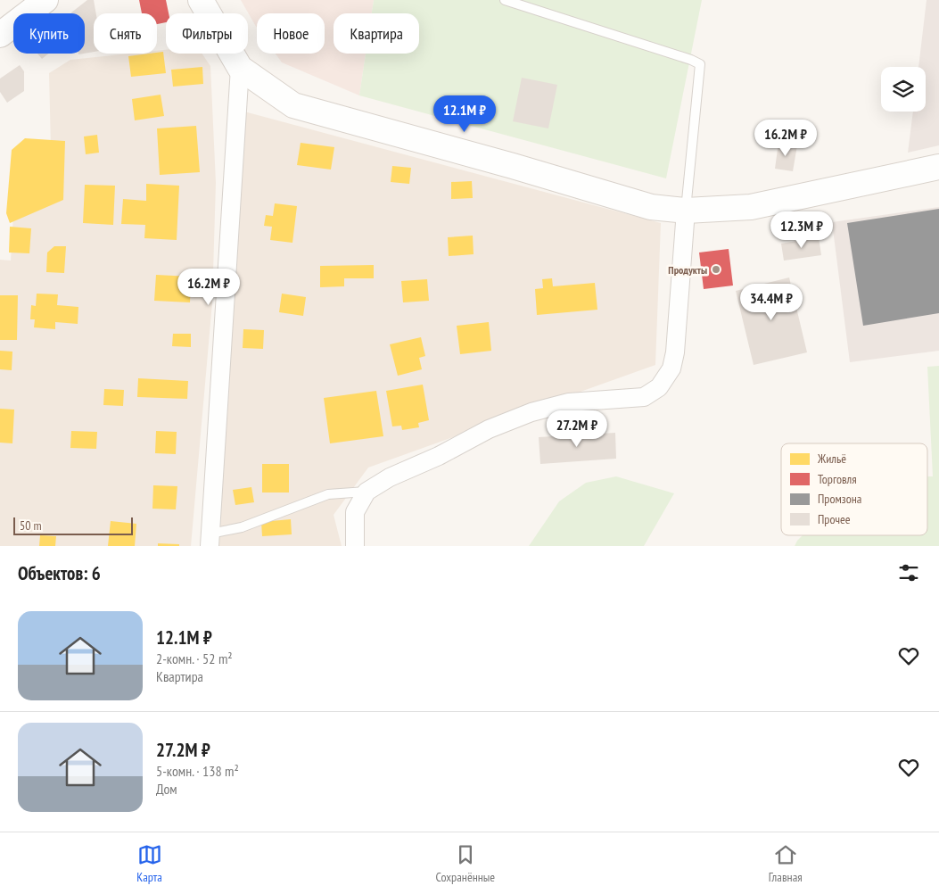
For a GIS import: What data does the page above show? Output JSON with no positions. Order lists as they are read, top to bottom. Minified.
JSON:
{"places":["Продукты"],"legend":["Жильё","Торговля","Промзона","Прочее"],"scale_bar":"50 m","page":{"chip":["Купить","Снять","Фильтры","Новое","Квартира"],"price":["12.1M ₽","16.2M ₽","12.3M ₽","16.2M ₽","34.4M ₽","27.2M ₽"],"scale":"50 m","heading":"Объектов: 6","list":[{"name":"12.1M ₽","note":"2-комн. · 52 m² · Квартира"},{"name":"27.2M ₽","note":"5-комн. · 138 m² · Дом"}],"tabs":["Карта","Сохранённые","Главная"]}}
